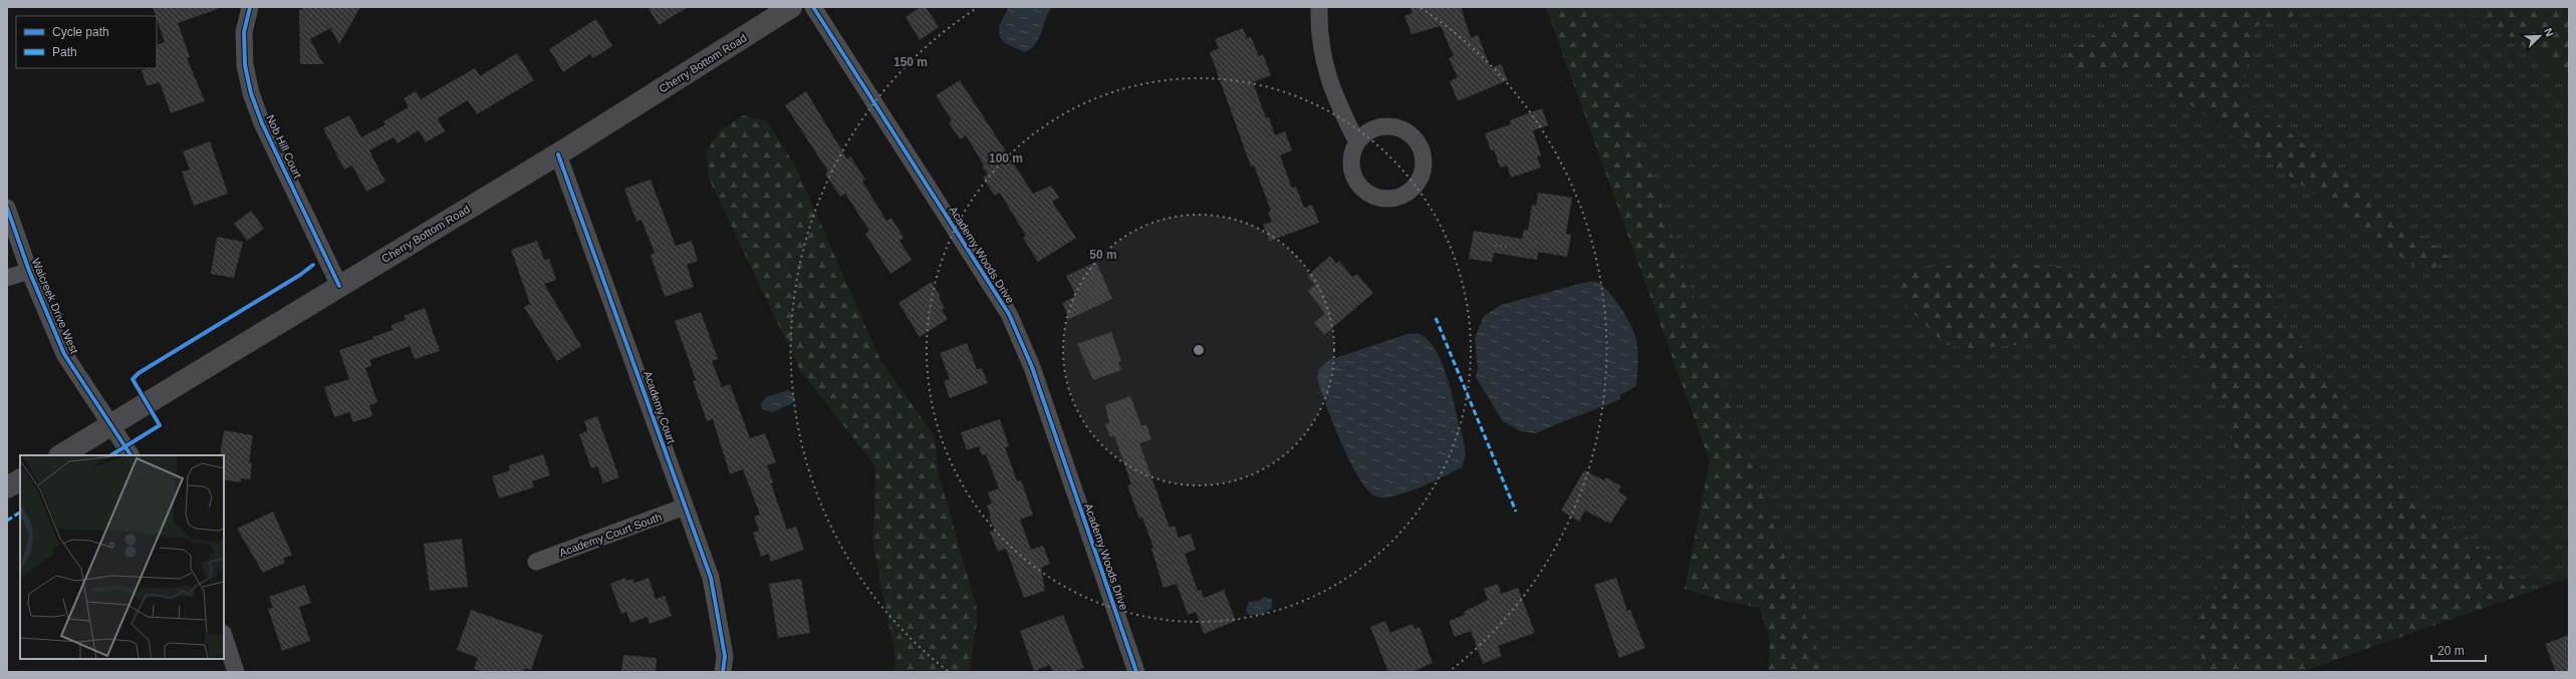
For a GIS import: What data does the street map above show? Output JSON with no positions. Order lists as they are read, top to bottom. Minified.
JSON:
{"streets":{"main road":["Cherry Bottom Road"],"street":["Nob Hill Court","Academy Woods Drive","Walcreek Drive West","Academy Court","Academy Court South"]},"crossings":[["Cherry Bottom Road","Nob Hill Court"],["Cherry Bottom Road","Walcreek Drive West"],["Cherry Bottom Road","Academy Court"],["Academy Court","Academy Court South"]],"legend":["Cycle path","Path"],"scale_bar":"20 m","north":"top right","rings":["150 m","100 m","50 m"]}
